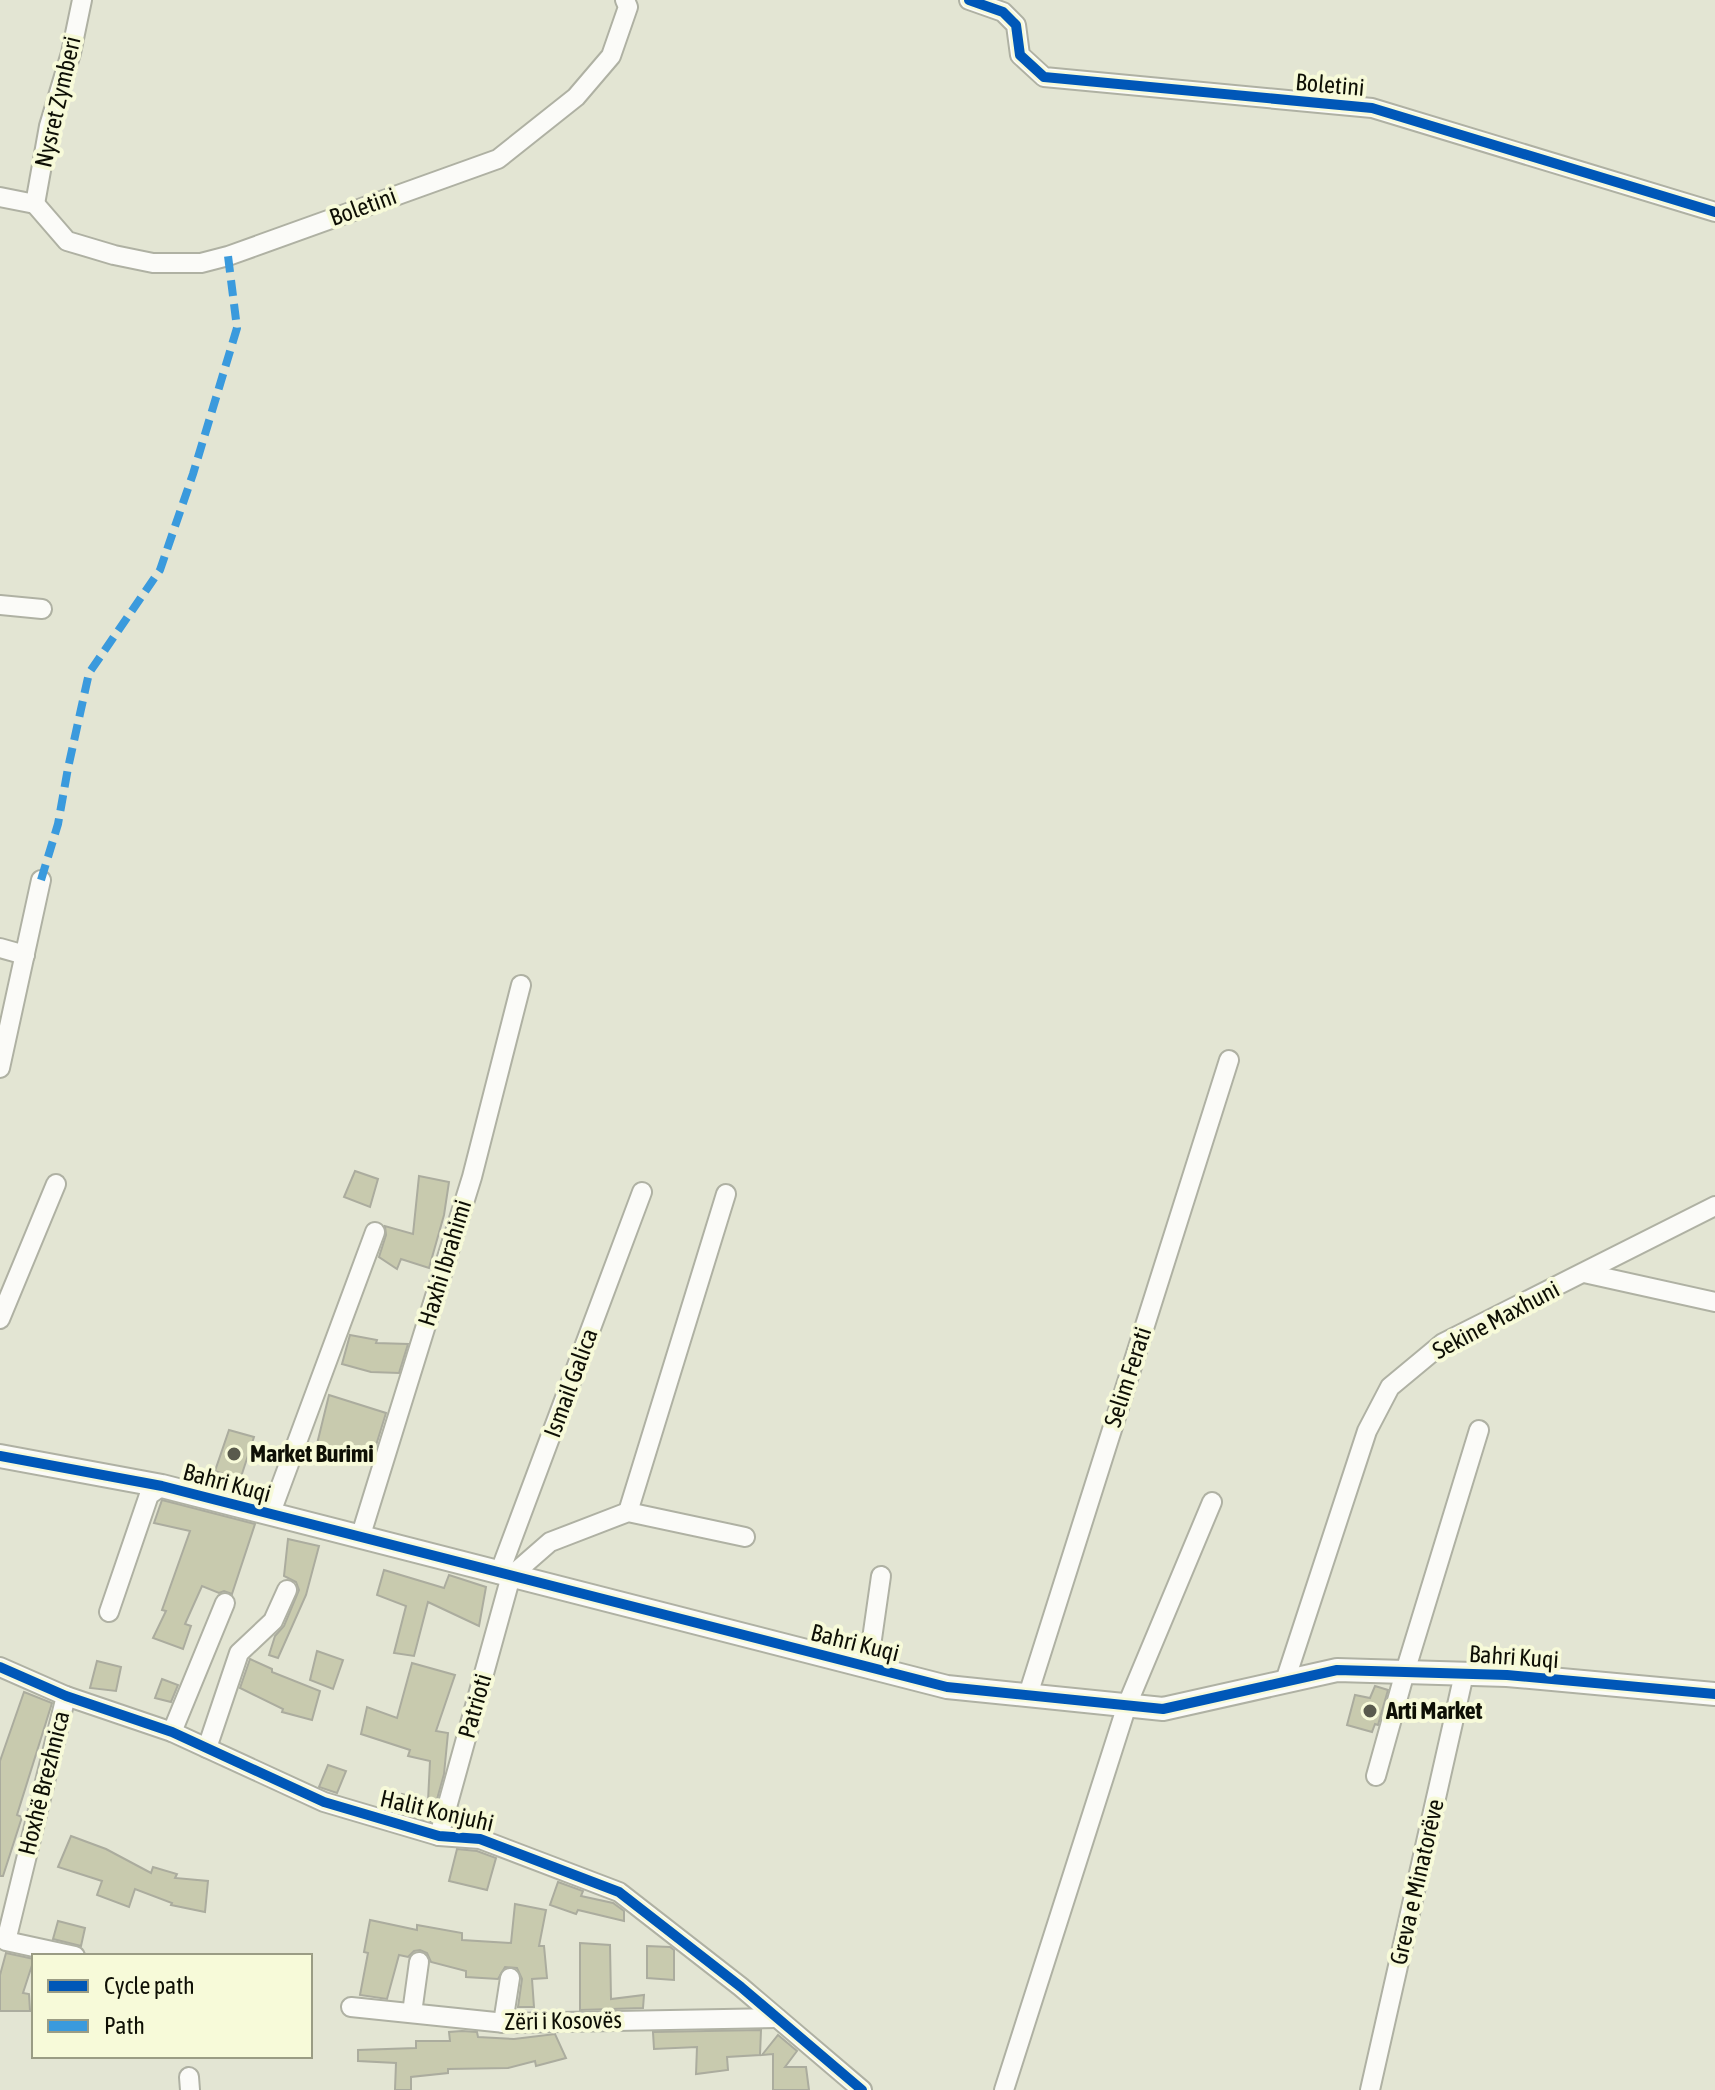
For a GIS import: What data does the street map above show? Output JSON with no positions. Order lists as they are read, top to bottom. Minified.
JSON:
{"streets":{"street":["Boletini","Nysret Zymberi","Haxhi Ibrahimi","Sekine Maxhuni","Selim Ferati","Ismail Galica","Bahri Kuqi","Patrioti","Hoxhë Brezhnica","Halit Konjuhi","Greva e Minatorëve","Zëri i Kosovës"]},"crossings":[["Boletini","Nysret Zymberi"],["Haxhi Ibrahimi","Bahri Kuqi"],["Sekine Maxhuni","Bahri Kuqi"],["Selim Ferati","Bahri Kuqi"],["Ismail Galica","Bahri Kuqi"],["Ismail Galica","Patrioti"],["Bahri Kuqi","Patrioti"],["Bahri Kuqi","Greva e Minatorëve"],["Patrioti","Halit Konjuhi"],["Hoxhë Brezhnica","Halit Konjuhi"],["Halit Konjuhi","Zëri i Kosovës"]],"places":["Market Burimi","Arti Market"],"legend":["Cycle path","Path"]}
